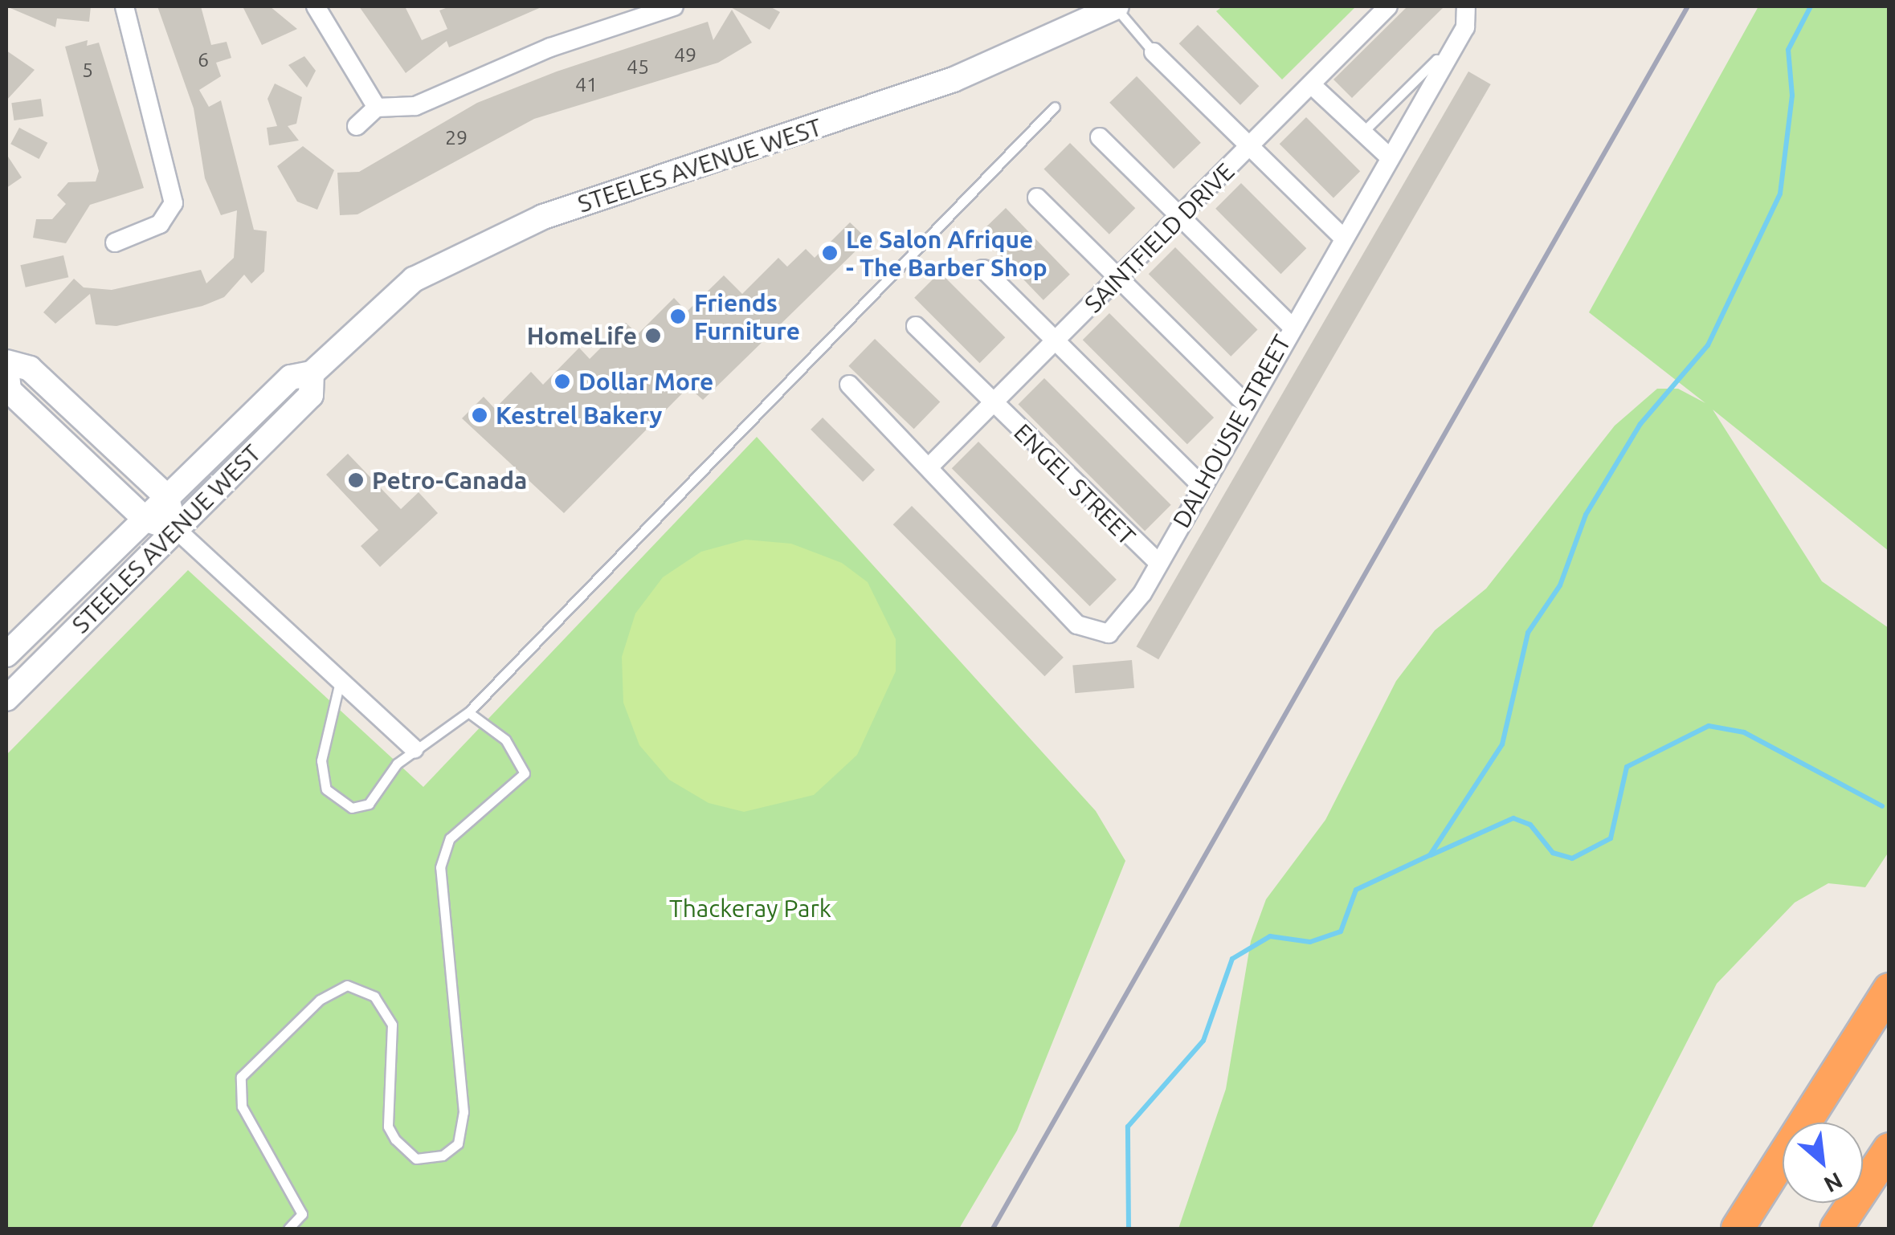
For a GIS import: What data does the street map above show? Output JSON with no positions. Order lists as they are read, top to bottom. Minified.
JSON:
{"streets":{"main road":["STEELES AVENUE WEST"],"street":["SAINTFIELD DRIVE","DALHOUSIE STREET","ENGEL STREET"]},"crossings":[["SAINTFIELD DRIVE","DALHOUSIE STREET"],["SAINTFIELD DRIVE","ENGEL STREET"],["DALHOUSIE STREET","ENGEL STREET"]],"parks":["Thackeray Park"],"places":["Le Salon Afrique - The Barber Shop","Friends Furniture","HomeLife","Dollar More","Kestrel Bakery","Petro-Canada"],"house_numbers":["49","6","45","5","41","29"],"north":"bottom right"}
